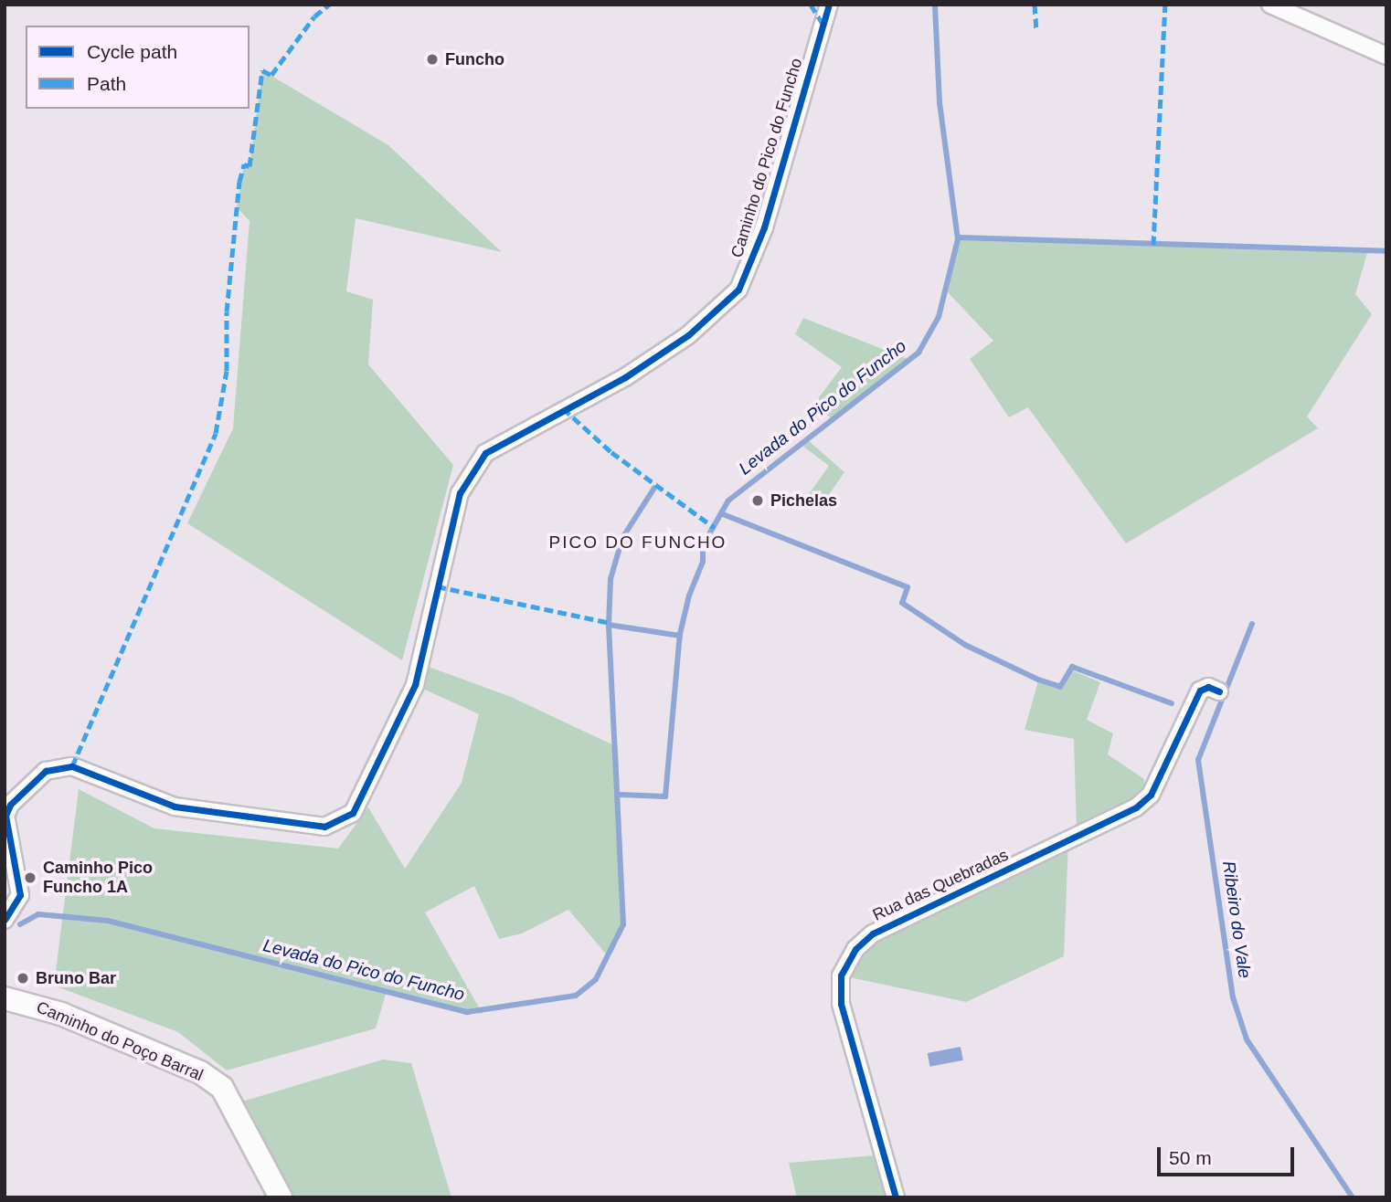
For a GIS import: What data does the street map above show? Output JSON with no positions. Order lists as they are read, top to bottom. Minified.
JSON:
{"streets":{"street":["Caminho do Pico do Funcho","Rua das Quebradas","Caminho do Poço Barral"]},"districts":["PICO DO FUNCHO"],"water":["Levada do Pico do Funcho","Ribeiro do Vale"],"places":["Funcho","Pichelas","Caminho Pico Funcho 1A","Bruno Bar"],"legend":["Cycle path","Path"],"scale_bar":"50 m"}
